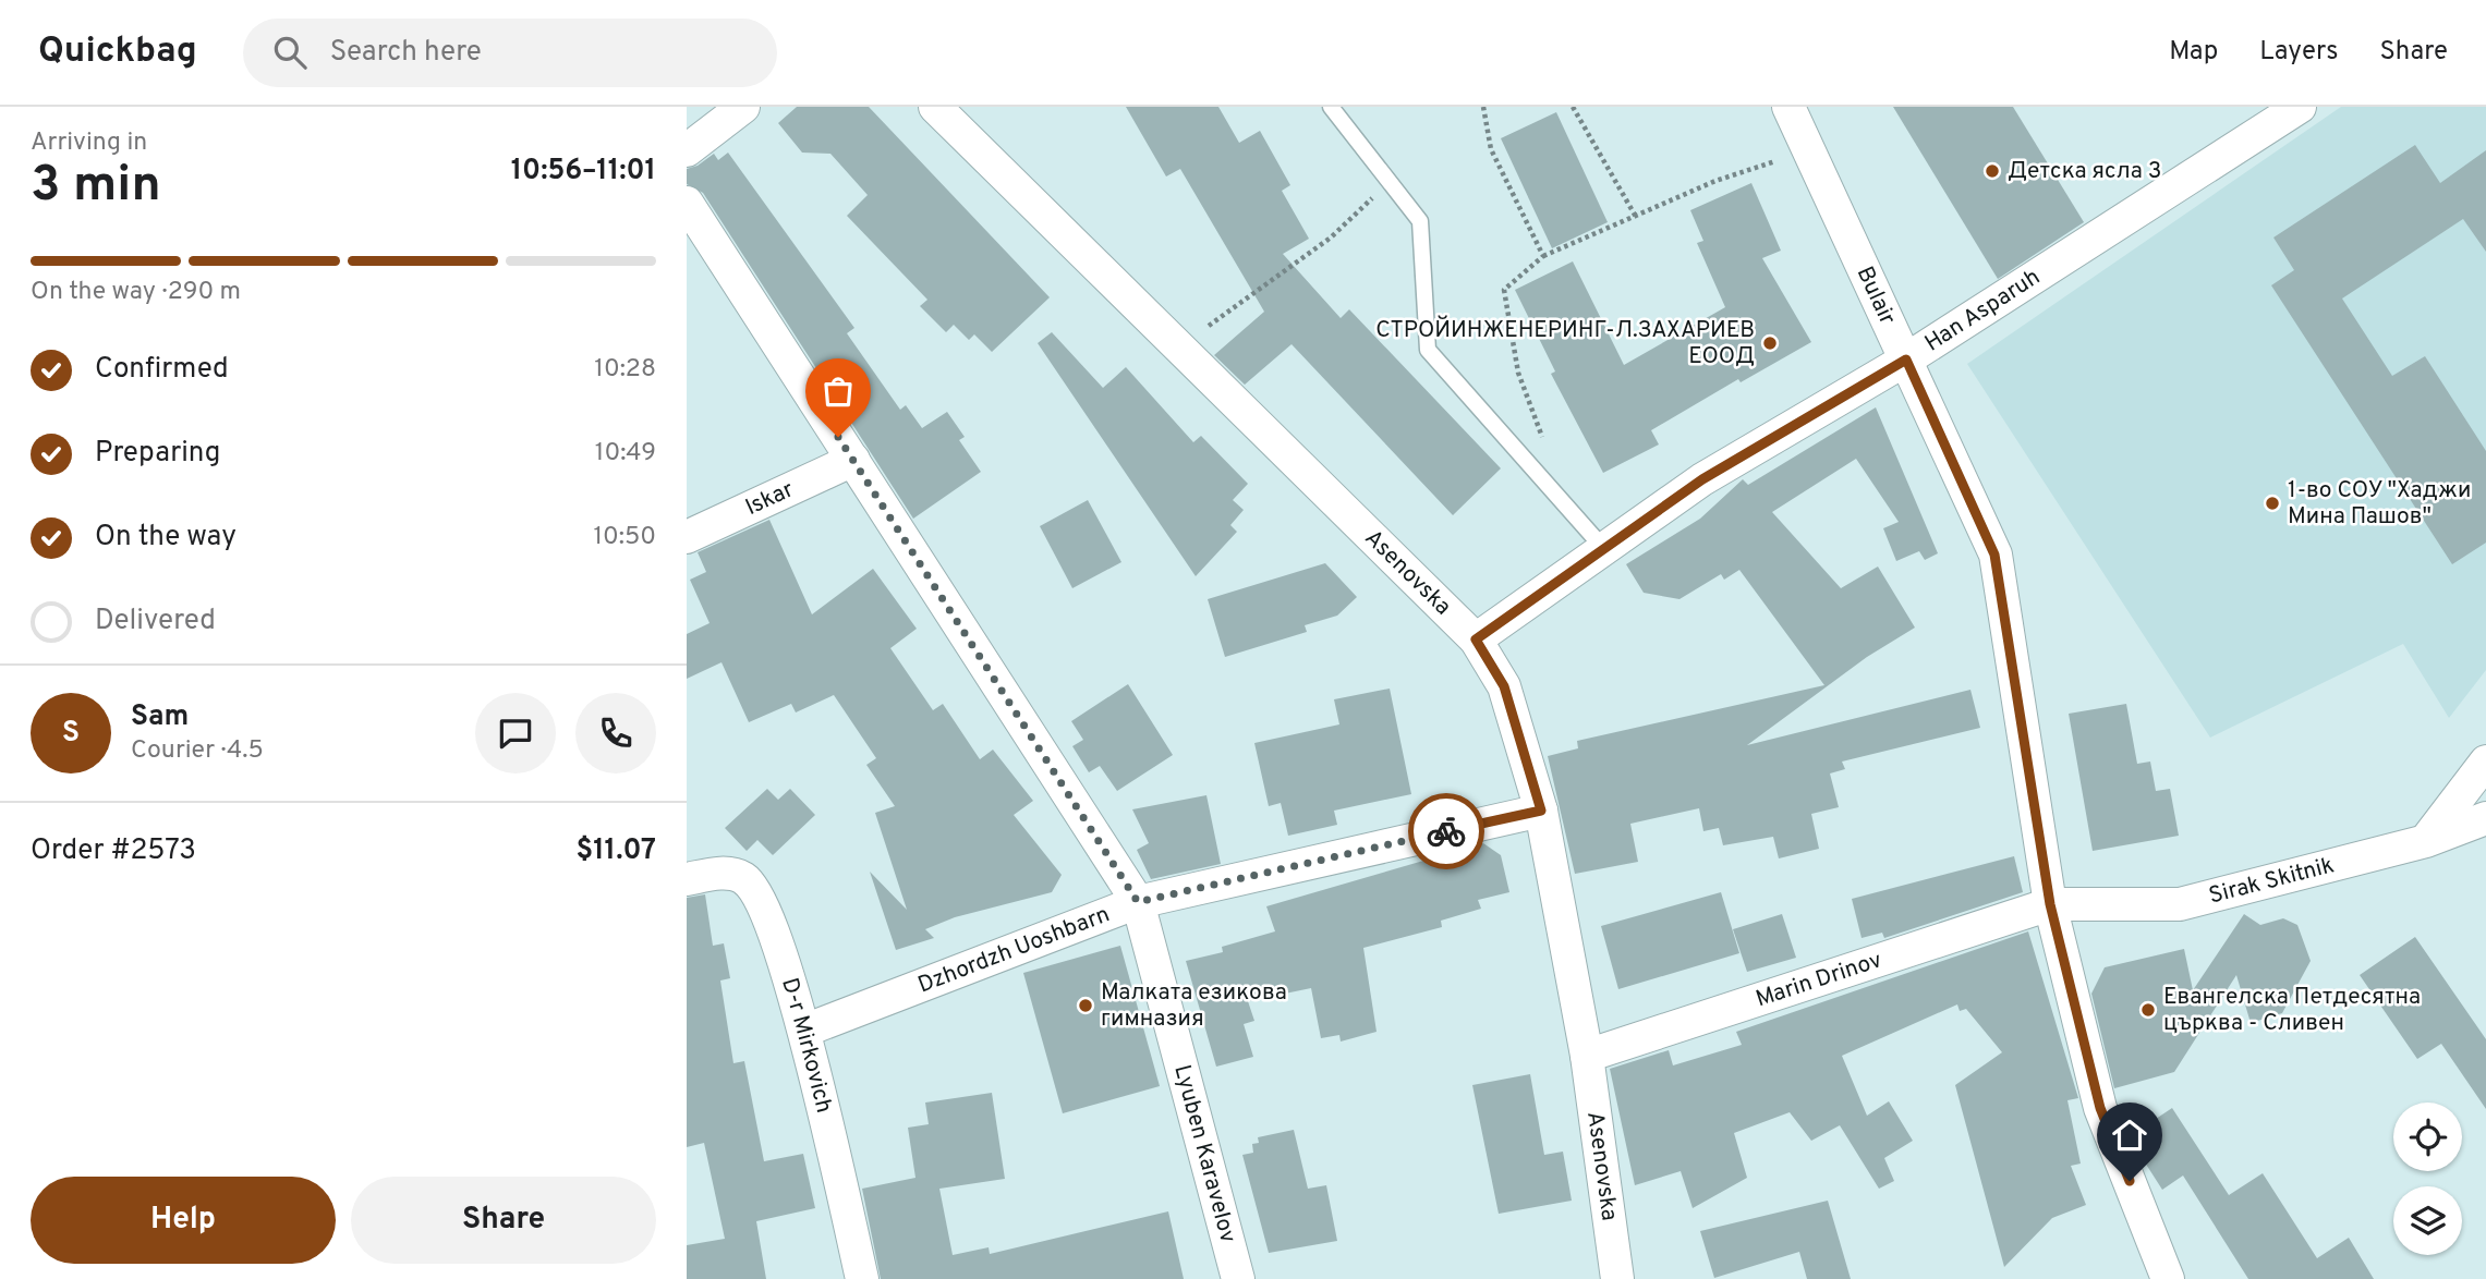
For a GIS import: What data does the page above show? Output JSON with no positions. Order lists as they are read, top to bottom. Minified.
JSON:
{"streets":{"street":["Bulair","Han Asparuh","Iskar","Asenovska","Sirak Skitnik","Dzhordzh Uoshbarn","Marin Drinov","D-r Mirkovich","Lyuben Karavelov"]},"crossings":[["Bulair","Han Asparuh"],["Bulair","Sirak Skitnik"],["Bulair","Marin Drinov"],["Han Asparuh","Asenovska"],["Iskar","Lyuben Karavelov"],["Asenovska","Dzhordzh Uoshbarn"],["Asenovska","Marin Drinov"],["Sirak Skitnik","Marin Drinov"],["Dzhordzh Uoshbarn","D-r Mirkovich"],["Dzhordzh Uoshbarn","Lyuben Karavelov"]],"places":["Детска ясла 3","СТРОЙИНЖЕНЕРИНГ-Л.ЗАХАРИЕВ ЕООД","1-во СОУ \"Хаджи Мина Пашов\"","Малката езикова гимназия","Евангелска Петдесятна църква - Сливен"],"page":{"header":"Quickbag","search":"Search here","nav":["Map","Layers","Share"],"heading":["3 min","Arriving in","10:56–11:01"],"panel":["Sam","Courier · 4.5","Order #2573","$11.07"],"bar":"On the way · 290 m","list":[["Confirmed","10:28"],["Preparing","10:49"],["On the way","10:50"],"Delivered"],"round":"S","buttons":["Help","Share"]}}
